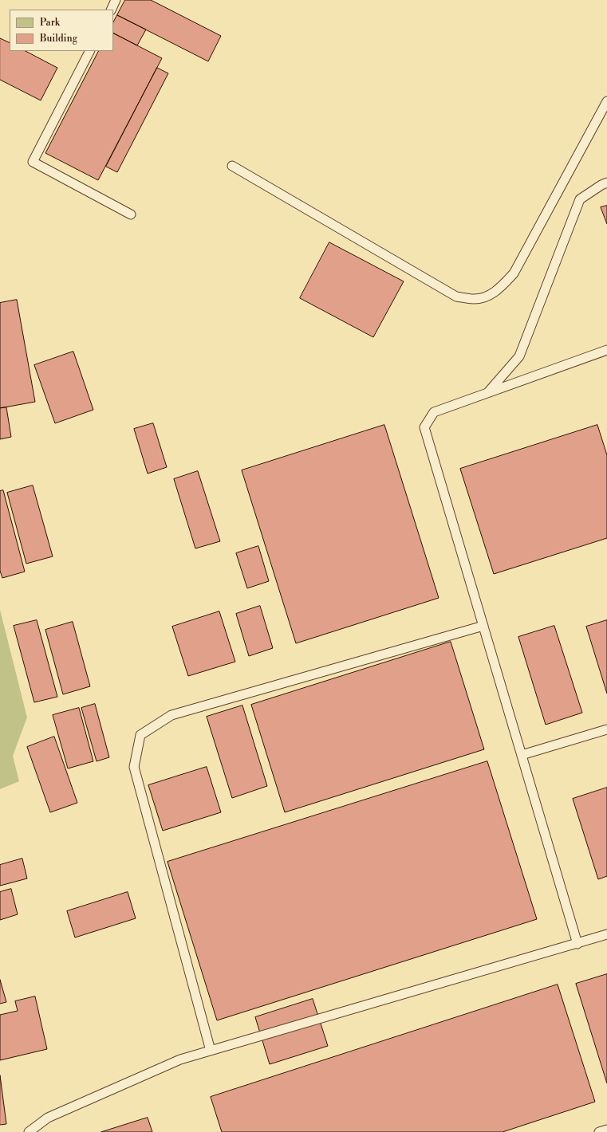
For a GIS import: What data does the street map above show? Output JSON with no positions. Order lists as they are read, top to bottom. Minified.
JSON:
{"legend":["Park","Building"]}
